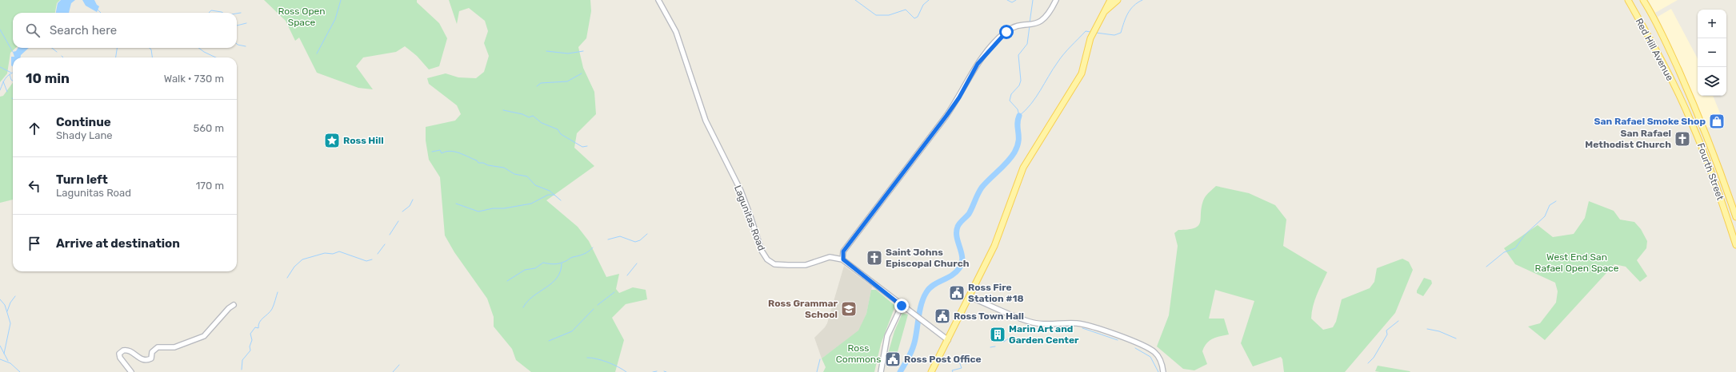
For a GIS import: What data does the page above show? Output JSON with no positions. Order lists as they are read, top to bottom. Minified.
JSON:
{"streets":{"main road":["Red Hill Avenue","Fourth Street"],"street":["Lagunitas Road"]},"crossings":[["Red Hill Avenue","Fourth Street"]],"parks":["Ross Open Space","West End San Rafael Open Space","Ross Commons"],"places":{"shop":["San Rafael Smoke Shop"],"church":["San Rafael Methodist Church","Saint Johns Episcopal Church"],"place":["Ross Hill"],"public building":["Ross Fire Station #18","Ross Town Hall","Ross Post Office"],"school or university":["Ross Grammar School"],"building":["Marin Art and Garden Center"]},"page":{"map_buttons":["+","−"],"search":"Search here","heading":["10 min","Walk · 730 m"],"list":[["Continue","Shady Lane","560 m"],["Turn left","Lagunitas Road","170 m"],"Arrive at destination"]}}
